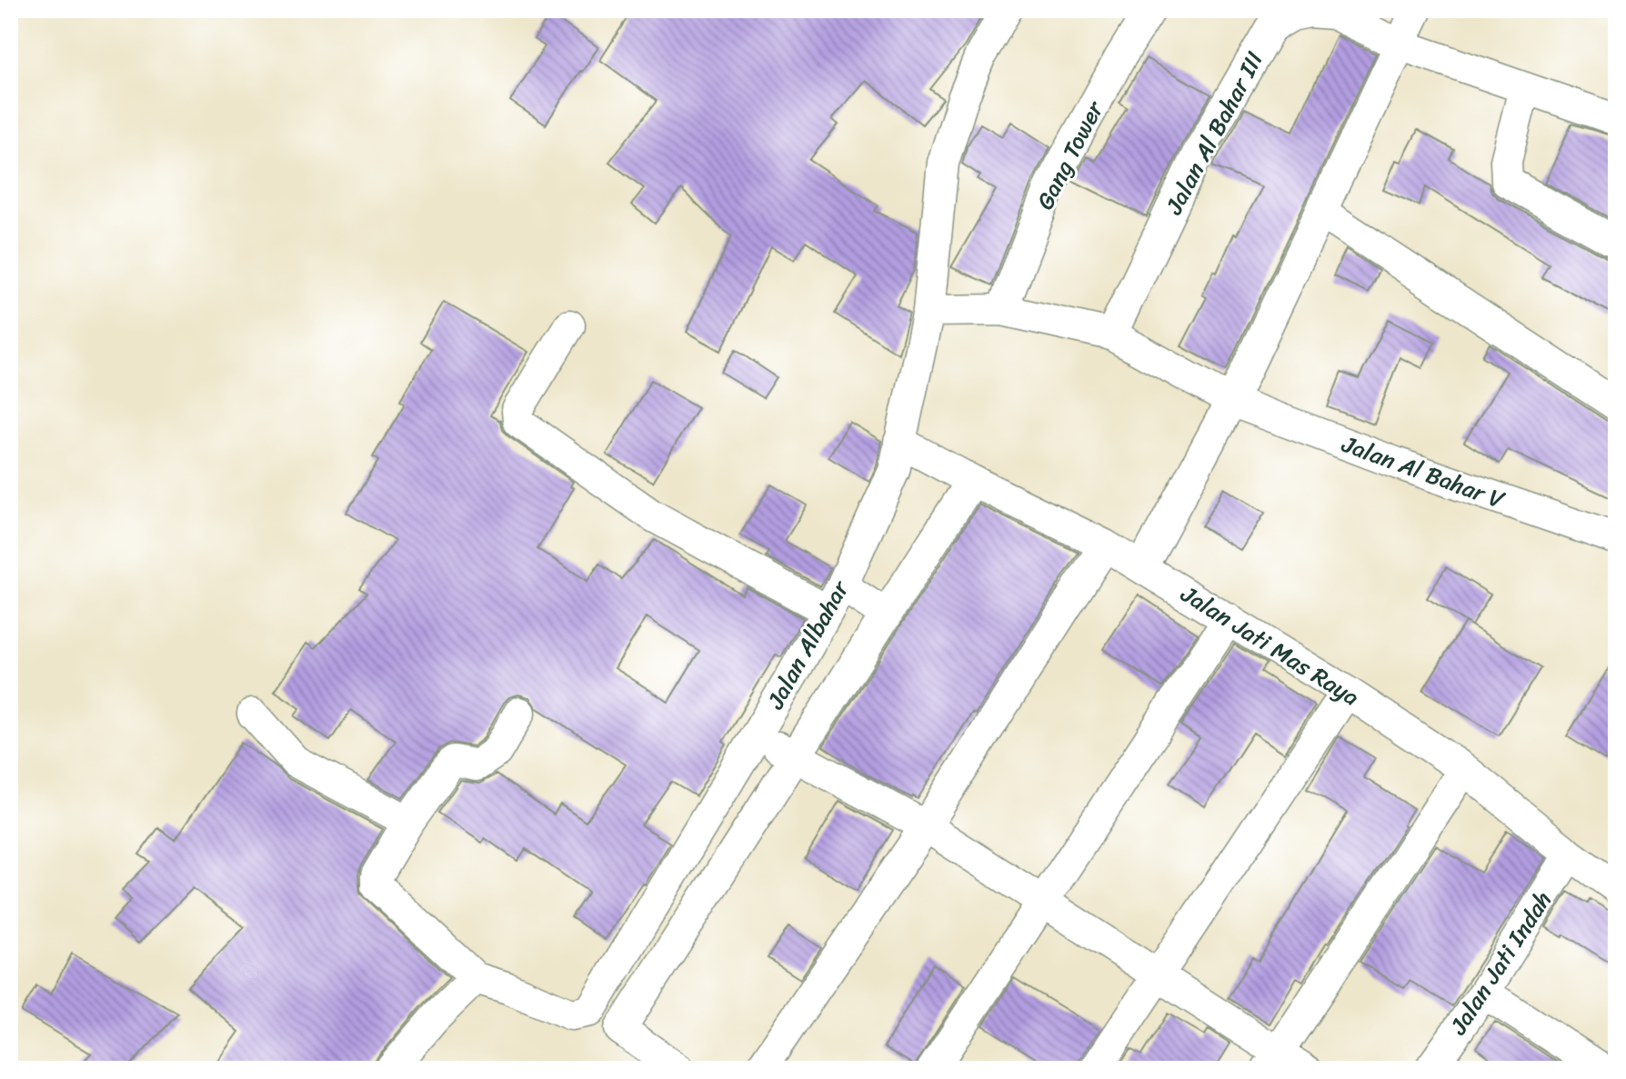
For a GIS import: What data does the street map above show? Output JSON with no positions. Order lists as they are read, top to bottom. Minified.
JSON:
{"streets":{"street":["Jalan Al Bahar III","Gang Tower","Jalan Al Bahar V","Jalan Albahar","Jalan Jati Mas Raya","Jalan Jati Indah"]},"crossings":[["Jalan Al Bahar III","Jalan Al Bahar V"],["Gang Tower","Jalan Al Bahar V"],["Jalan Al Bahar V","Jalan Albahar"],["Jalan Albahar","Jalan Jati Mas Raya"],["Jalan Jati Mas Raya","Jalan Jati Indah"]]}
